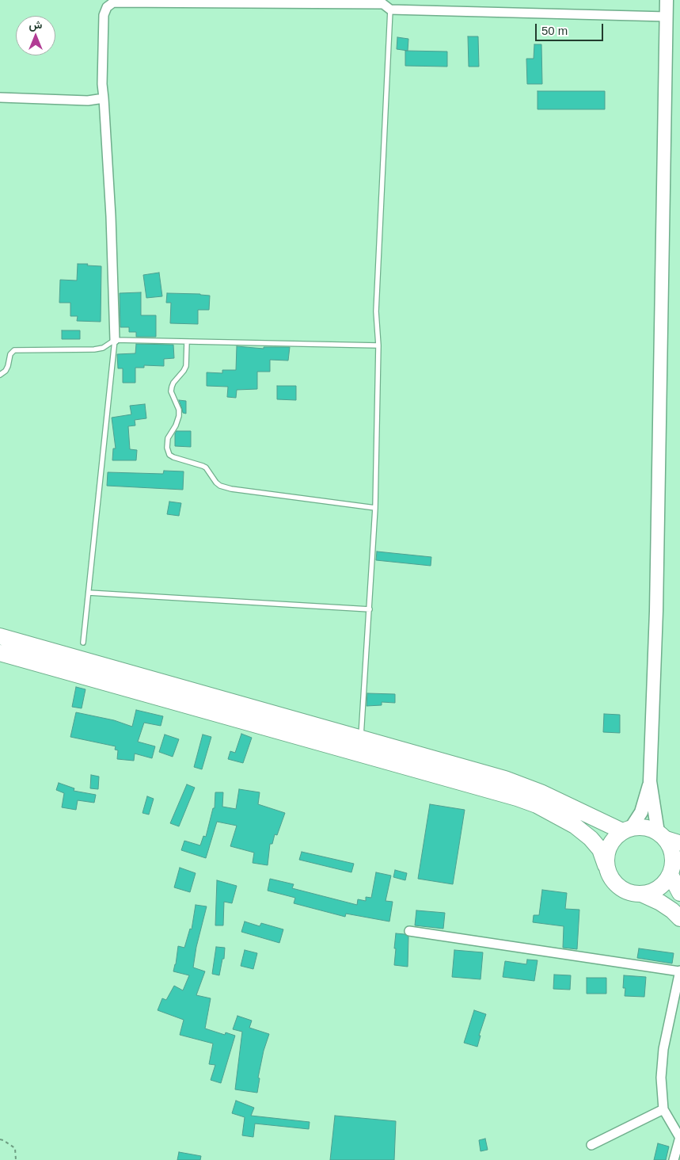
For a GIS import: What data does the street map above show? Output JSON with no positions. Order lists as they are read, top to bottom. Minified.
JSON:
{"scale_bar":"50 m","north":"top"}
